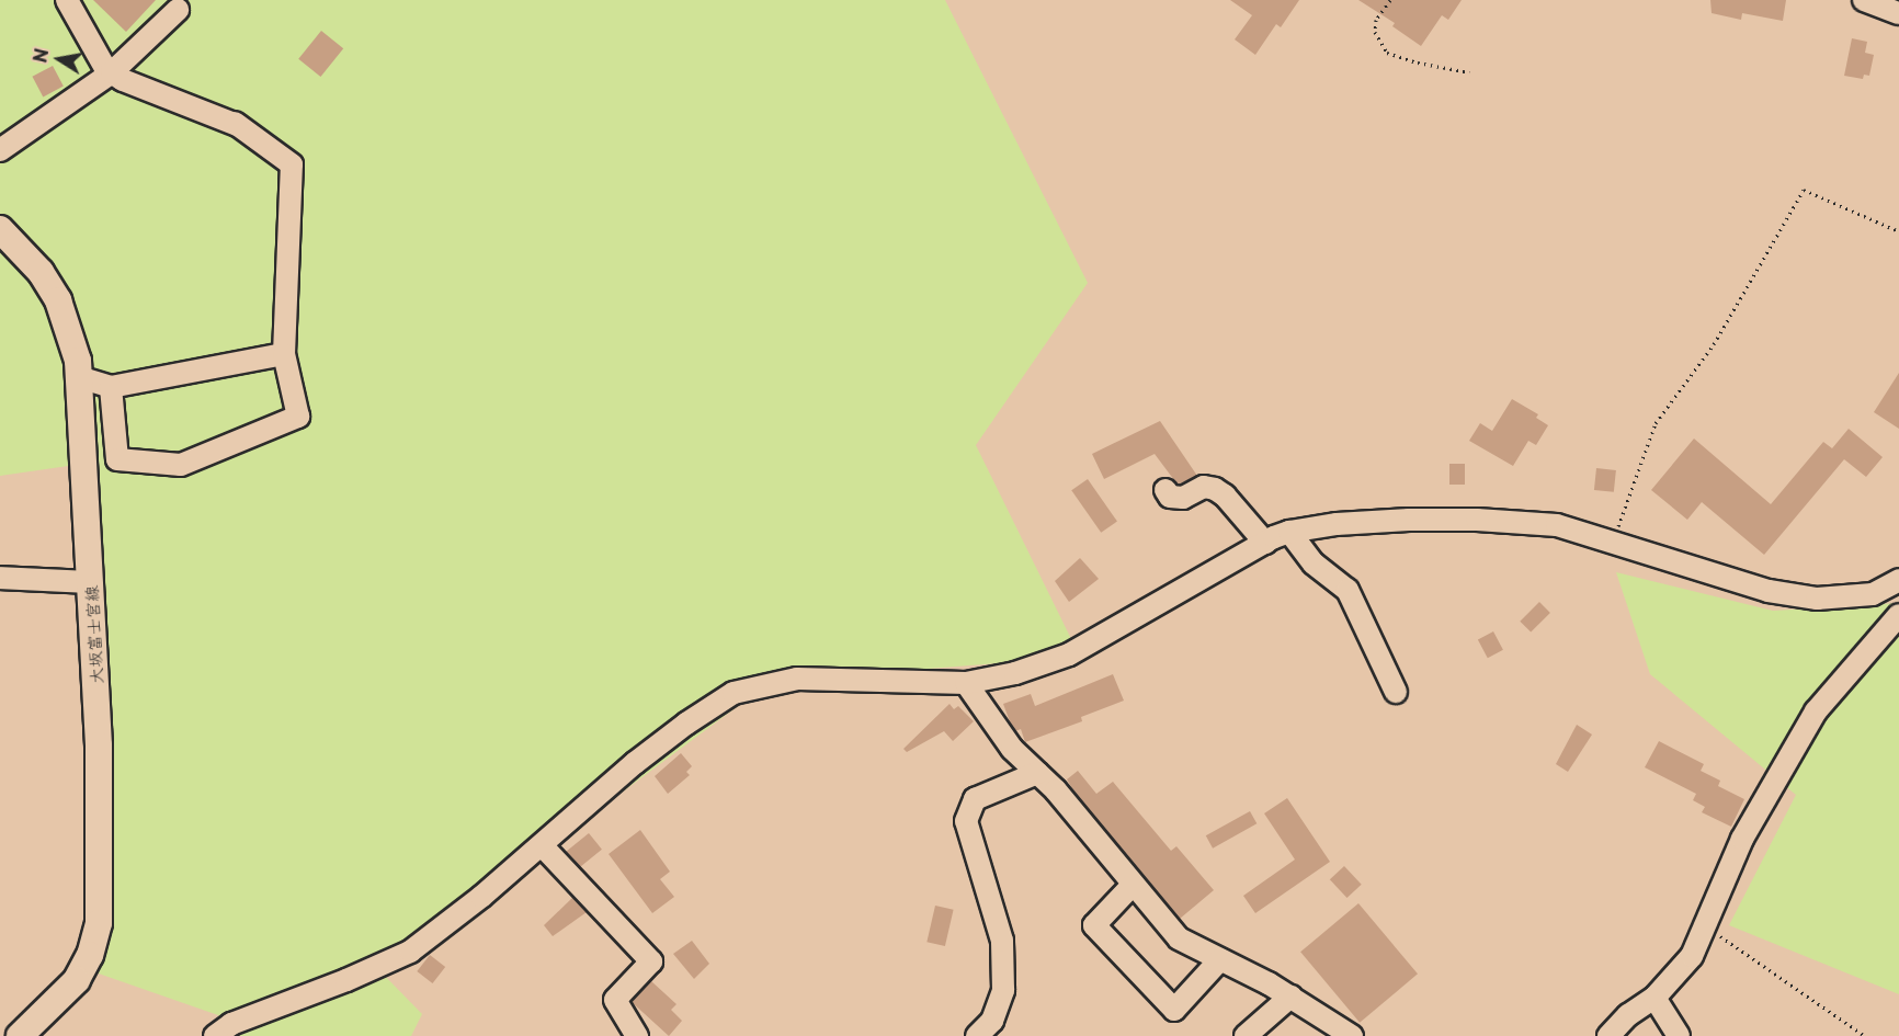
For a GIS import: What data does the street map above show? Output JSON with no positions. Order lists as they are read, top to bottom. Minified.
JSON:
{"streets":{"main road":["大坂富士宮線"]},"north":"left"}
